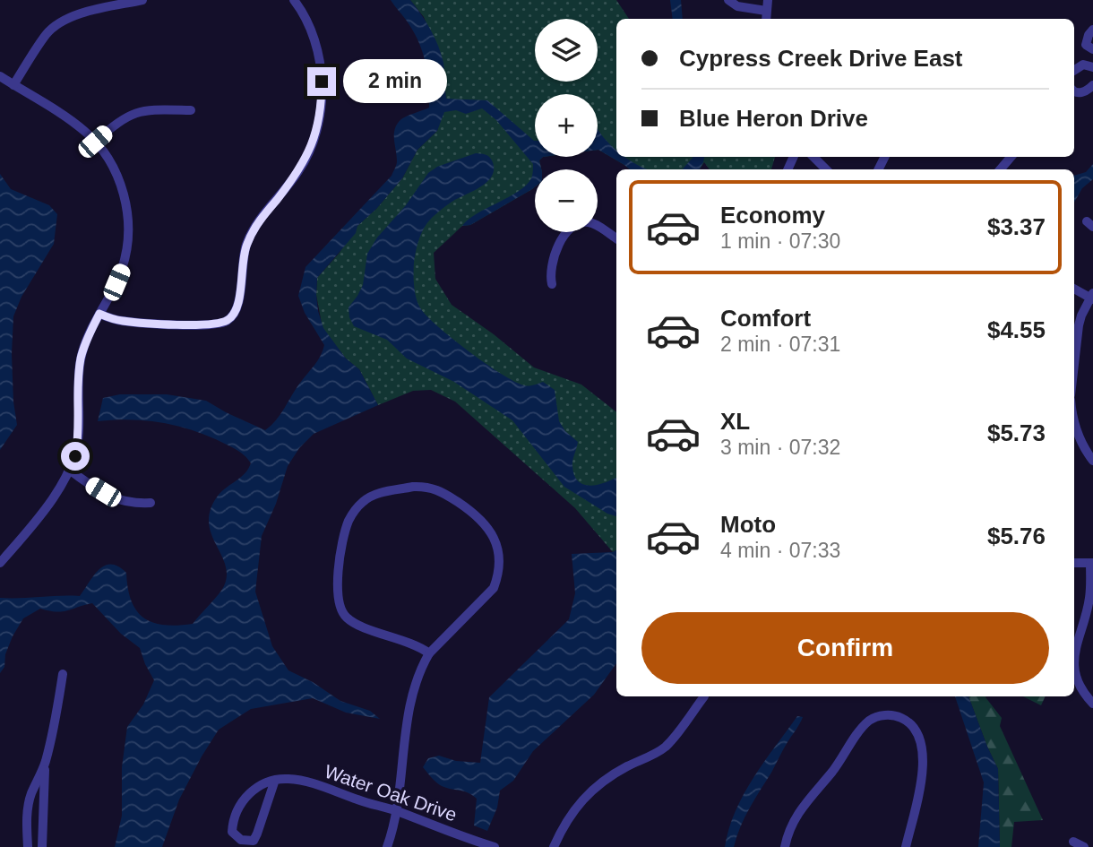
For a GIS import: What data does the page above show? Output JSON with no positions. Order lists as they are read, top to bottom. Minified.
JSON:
{"streets":{"street":["Water Oak Drive"]},"page":{"map_buttons":["+","−"],"banner":["Cypress Creek Drive East","Blue Heron Drive"],"bubble":"2 min","list":[{"name":"Economy","note":"1 min · 07:30","value":"$3.37"},{"name":"Comfort","note":"2 min · 07:31","value":"$4.55"},{"name":"XL","note":"3 min · 07:32","value":"$5.73"},{"name":"Moto","note":"4 min · 07:33","value":"$5.76"}],"buttons":"Confirm"}}
